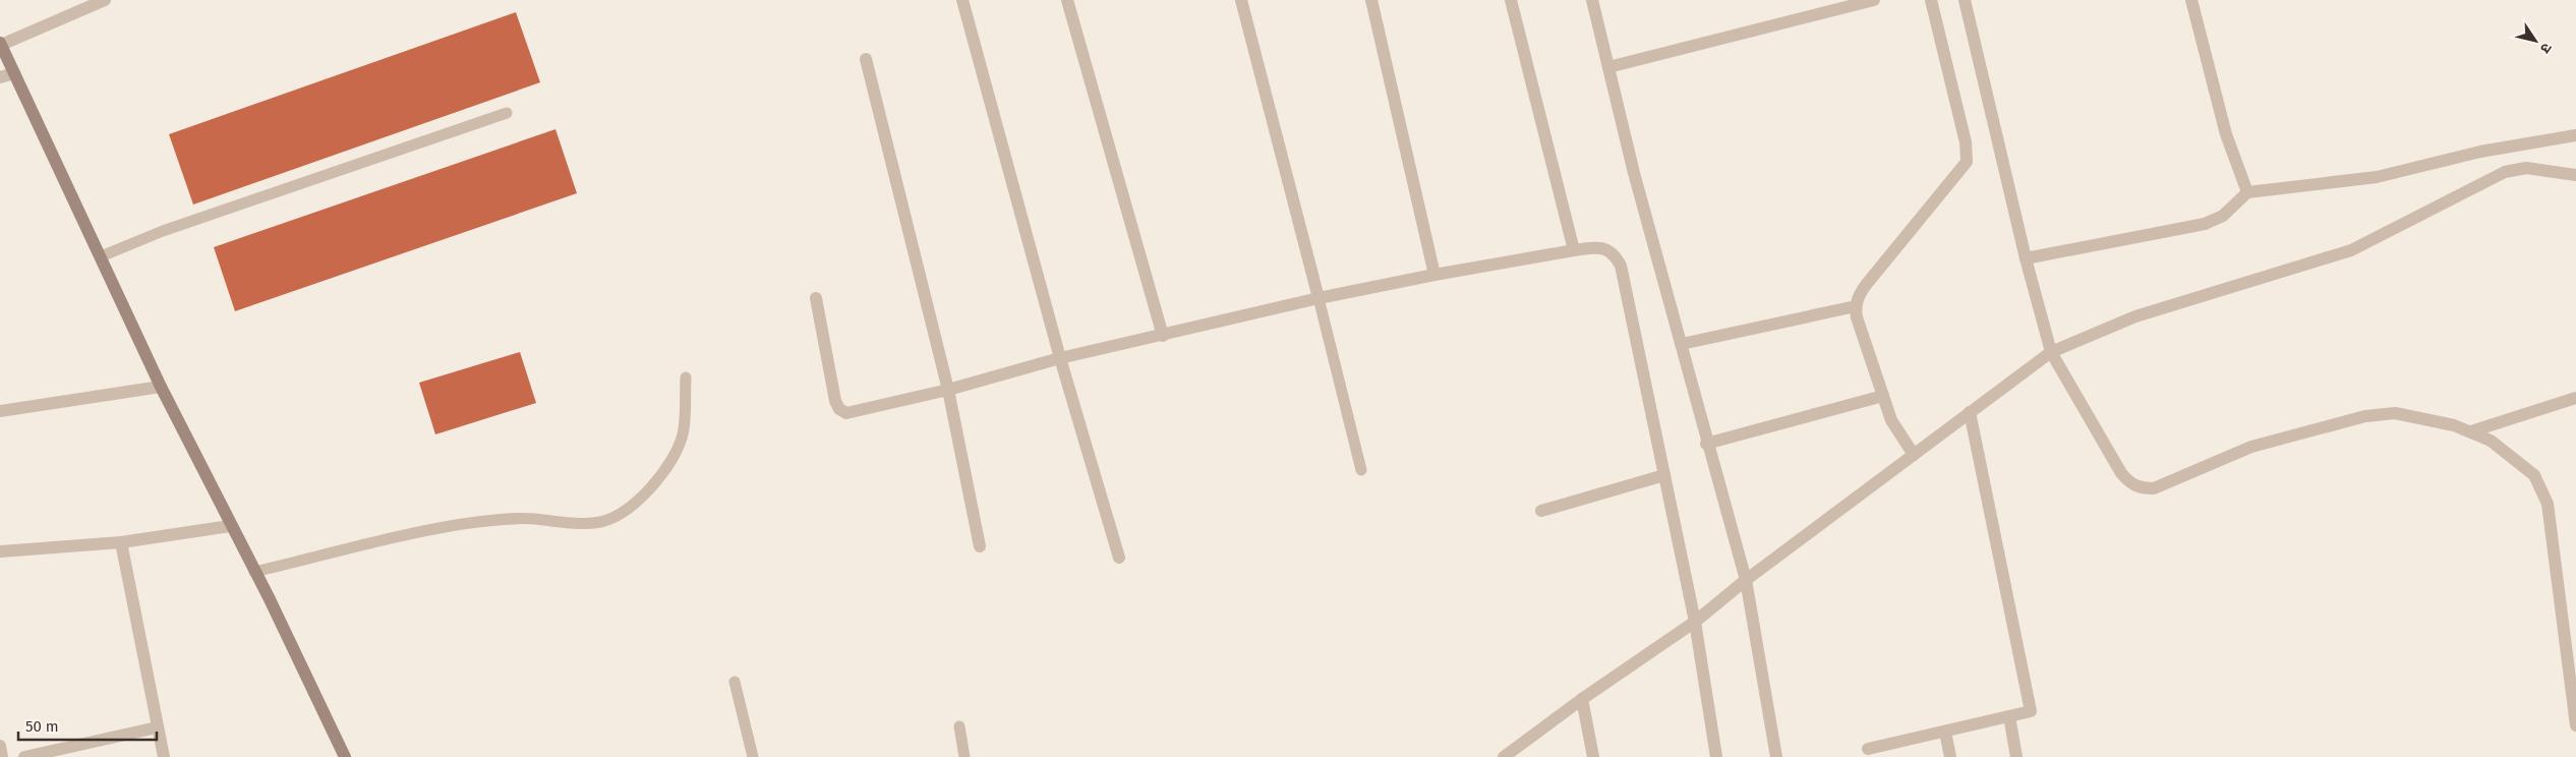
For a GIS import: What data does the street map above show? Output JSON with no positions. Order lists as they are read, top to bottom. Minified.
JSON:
{"scale_bar":"50 m","north":"bottom right"}
